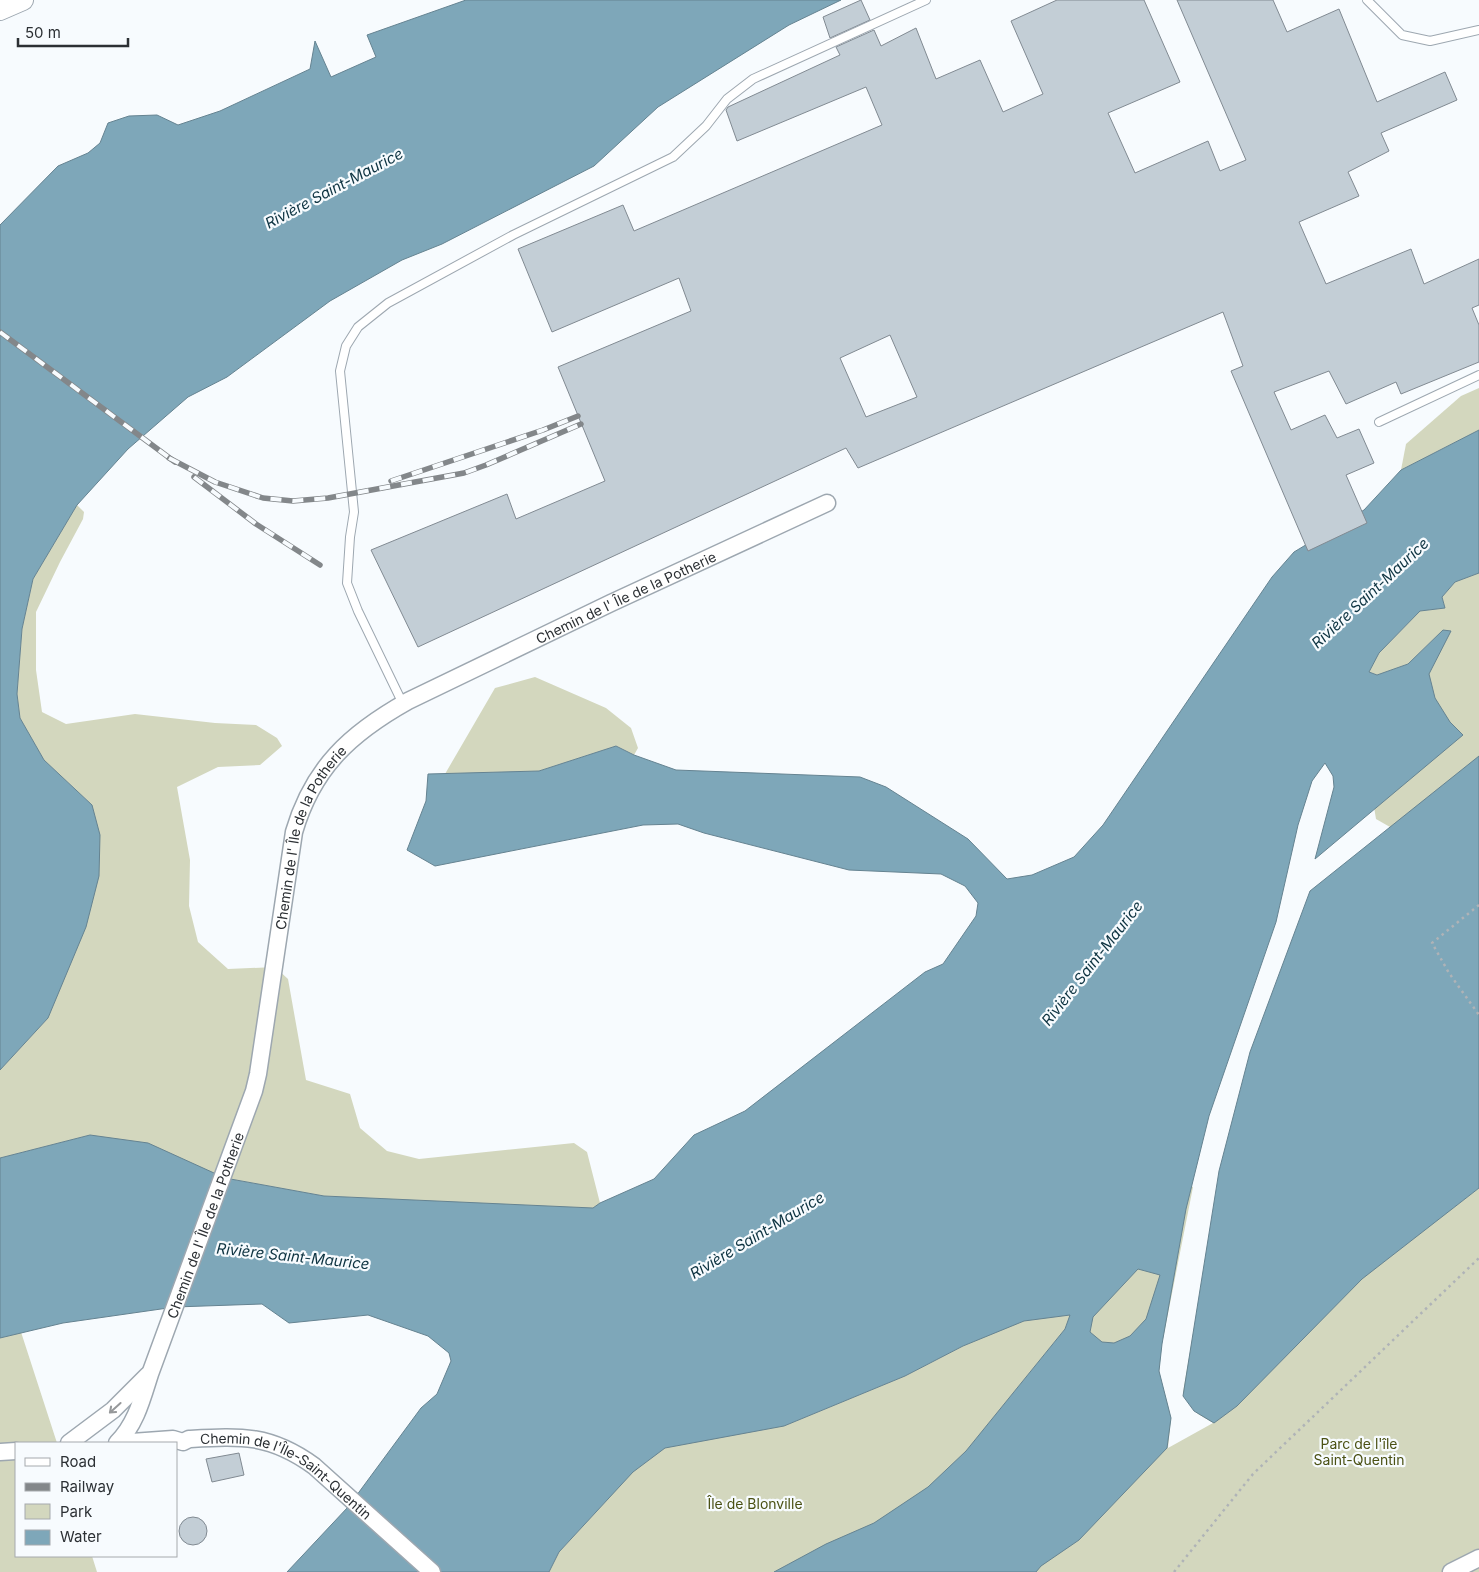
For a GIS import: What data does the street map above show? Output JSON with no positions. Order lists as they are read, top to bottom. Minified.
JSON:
{"streets":{"street":["Chemin de l' Île de la Potherie","Chemin de l'Île-Saint-Quentin"]},"water":["Rivière Saint-Maurice"],"parks":["Parc de l'île Saint-Quentin","Île de Blonville"],"legend":["Road","Railway","Park","Water"],"scale_bar":"50 m"}
